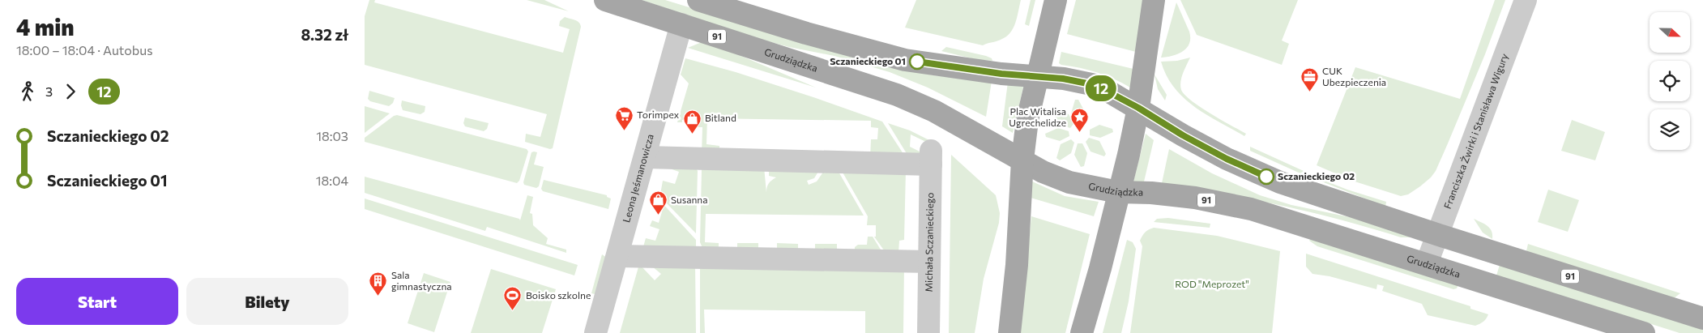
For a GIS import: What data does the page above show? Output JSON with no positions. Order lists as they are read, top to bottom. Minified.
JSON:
{"streets":{"main road":["91","Grudziądzka"],"street":["Franciszka Żwirki i Stanisława Wigury","Leona Jeśmanowicza","Michała Sczanieckiego"]},"crossings":[["91","Franciszka Żwirki i Stanisława Wigury"],["Grudziądzka","Franciszka Żwirki i Stanisława Wigury"],["Grudziądzka","Leona Jeśmanowicza"],["Leona Jeśmanowicza","Michała Sczanieckiego"]],"parks":["ROD \"Meprozet\""],"places":{"other":["Sczanieckiego 01","Sczanieckiego 02"],"office":["CUK Ubezpieczenia"],"supermarket":["Torimpex"],"place":["Plac Witalisa Ugrechelidze"],"shop":["Bitland","Susanna"],"building":["Sala gimnastyczna"],"sports":["Boisko szkolne"]},"lines":["bus line 12"],"north":"right","page":{"heading":["4 min","18:00 – 18:04 · Autobus","8.32 zł"],"on_map":"12","legs":["3","12"],"list":[{"name":"Sczanieckiego 02","value":"18:03"},{"name":"Sczanieckiego 01","value":"18:04"}],"buttons":["Start","Bilety"]}}
